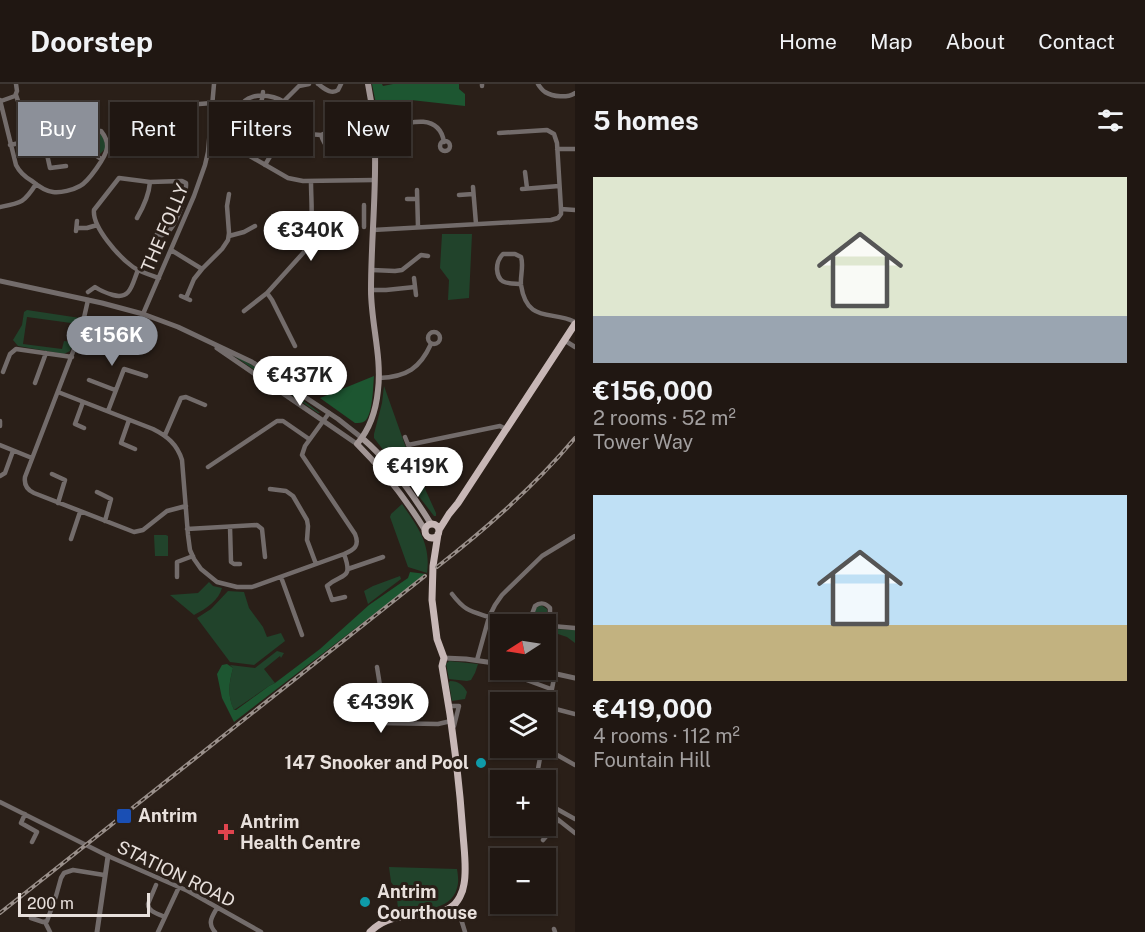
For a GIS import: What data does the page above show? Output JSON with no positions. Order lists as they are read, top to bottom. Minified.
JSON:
{"streets":{"street":["THE FOLLY","STATION ROAD"]},"places":{"other":["147 Snooker and Pool","Antrim Courthouse"],"transit":["Antrim"],"health":["Antrim Health Centre"]},"scale_bar":"200 m","north":"left","page":{"header":"Doorstep","nav":["Home","Map","About","Contact"],"heading":"5 homes","chip":["Buy","Rent","Filters","New"],"list":[{"name":"€156,000","note":"2 rooms · 52 m² · Tower Way"},{"name":"€419,000","note":"4 rooms · 112 m² · Fountain Hill"}],"price":["€340K","€156K","€437K","€419K","€439K"],"map_buttons":["+","−"],"scale":"200 m"}}
